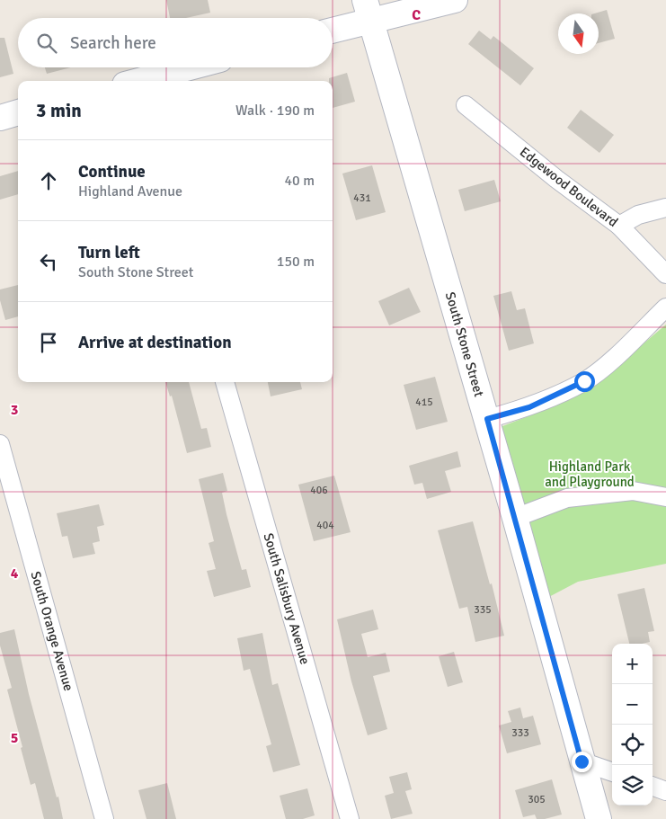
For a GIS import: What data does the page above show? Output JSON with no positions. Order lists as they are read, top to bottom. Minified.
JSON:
{"streets":{"street":["Edgewood Boulevard","South Stone Street","South Salisbury Avenue","South Orange Avenue"]},"parks":["Highland Park and Playground"],"house_numbers":["431","415","406","404","335","333","305"],"north":"bottom","page":{"search":"Search here","heading":["3 min","Walk · 190 m"],"list":[["Continue","Highland Avenue","40 m"],["Turn left","South Stone Street","150 m"],"Arrive at destination"],"map_buttons":["+","−"]},"grid":{"columns":["C"],"rows":["3","4","5"]}}
